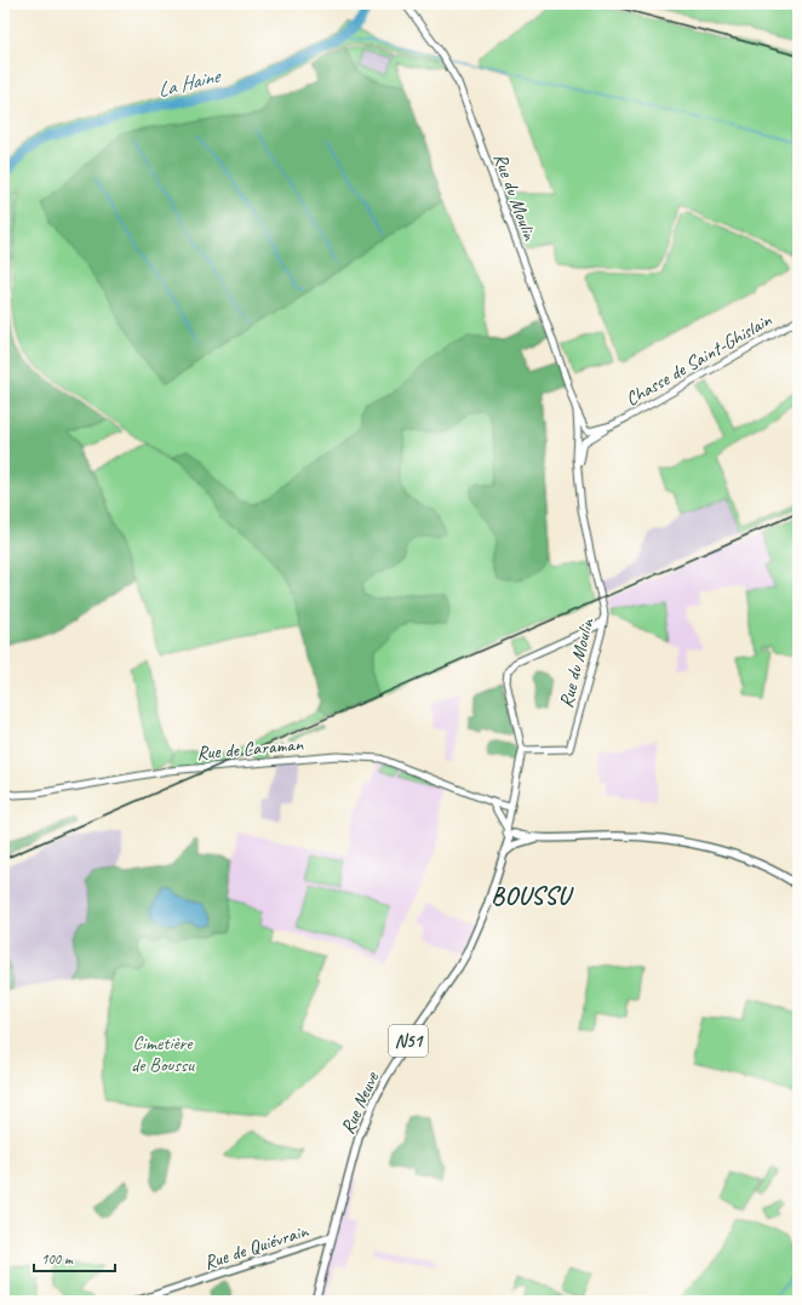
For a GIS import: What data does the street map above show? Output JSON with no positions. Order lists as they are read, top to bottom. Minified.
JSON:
{"streets":{"main road":["N51","Rue Neuve","Rue de Quiévrain"],"street":["Rue du Moulin","Chasse de Saint-Ghislain","Rue de Caraman"]},"crossings":[["Rue du Moulin","Chasse de Saint-Ghislain"],["N51","Rue Neuve"],["Rue Neuve","Rue de Quiévrain"]],"districts":["BOUSSU"],"water":["La Haine"],"parks":["Cimetière de Boussu"],"scale_bar":"100 m"}
